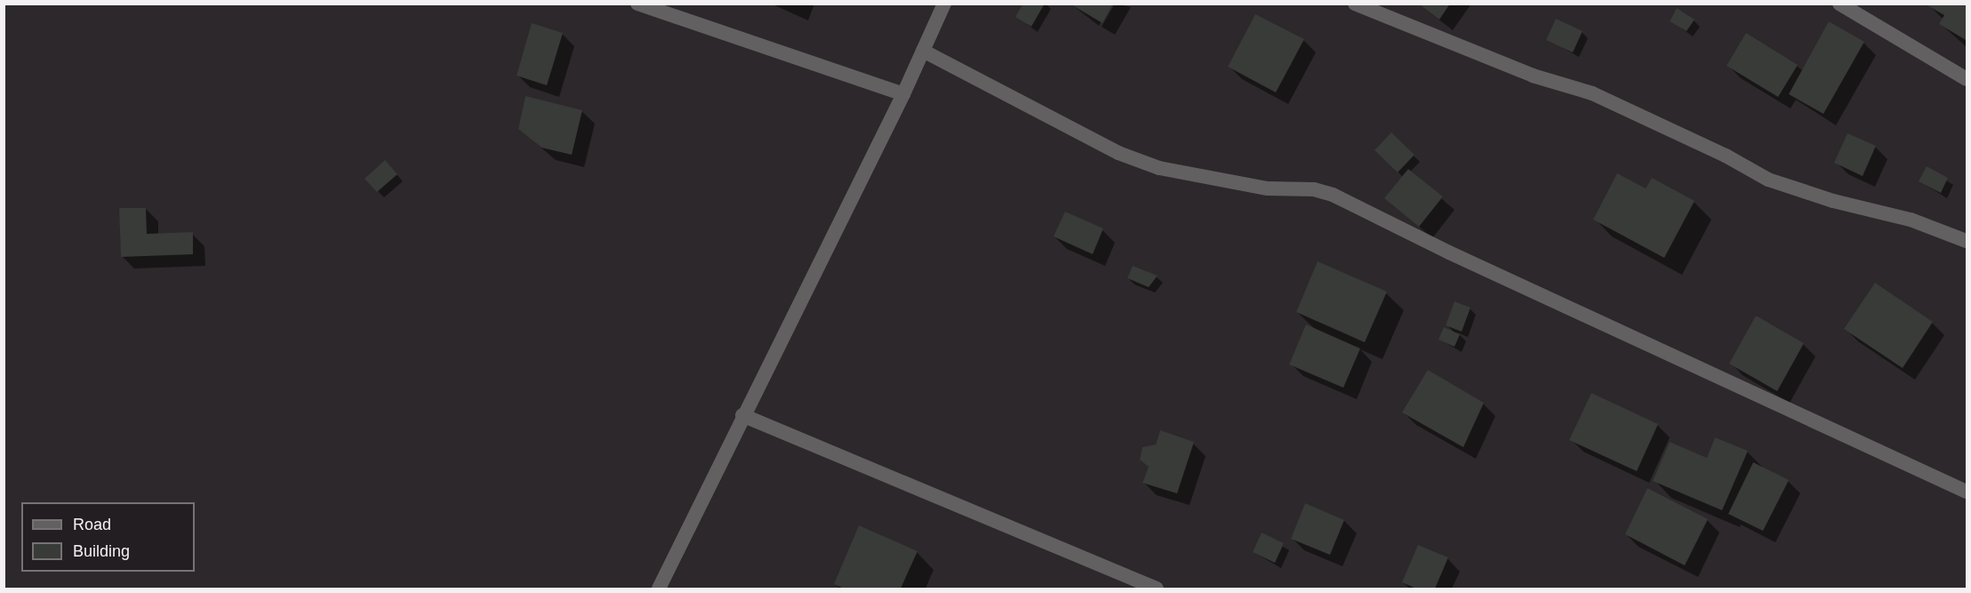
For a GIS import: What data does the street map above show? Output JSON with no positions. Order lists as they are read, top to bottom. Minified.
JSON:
{"legend":["Road","Building"]}
